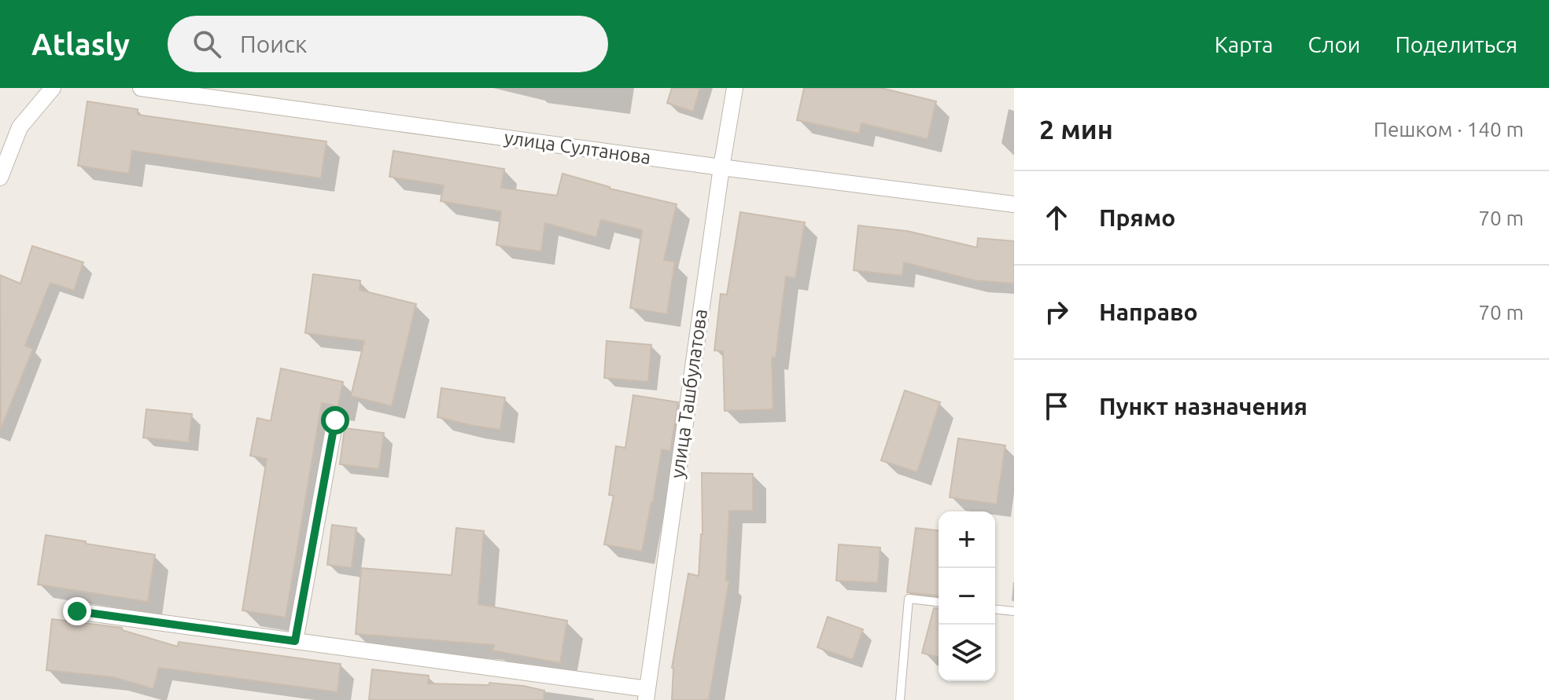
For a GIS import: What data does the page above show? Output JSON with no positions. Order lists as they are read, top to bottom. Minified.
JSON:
{"streets":{"street":["улица Султанова","улица Ташбулатова"]},"crossings":[["улица Султанова","улица Ташбулатова"]],"page":{"header":"Atlasly","search":"Поиск","nav":["Карта","Слои","Поделиться"],"heading":["2 мин","Пешком · 140 m"],"list":[["Прямо","70 m"],["Направо","70 m"],"Пункт назначения"],"map_buttons":["+","−"]}}
